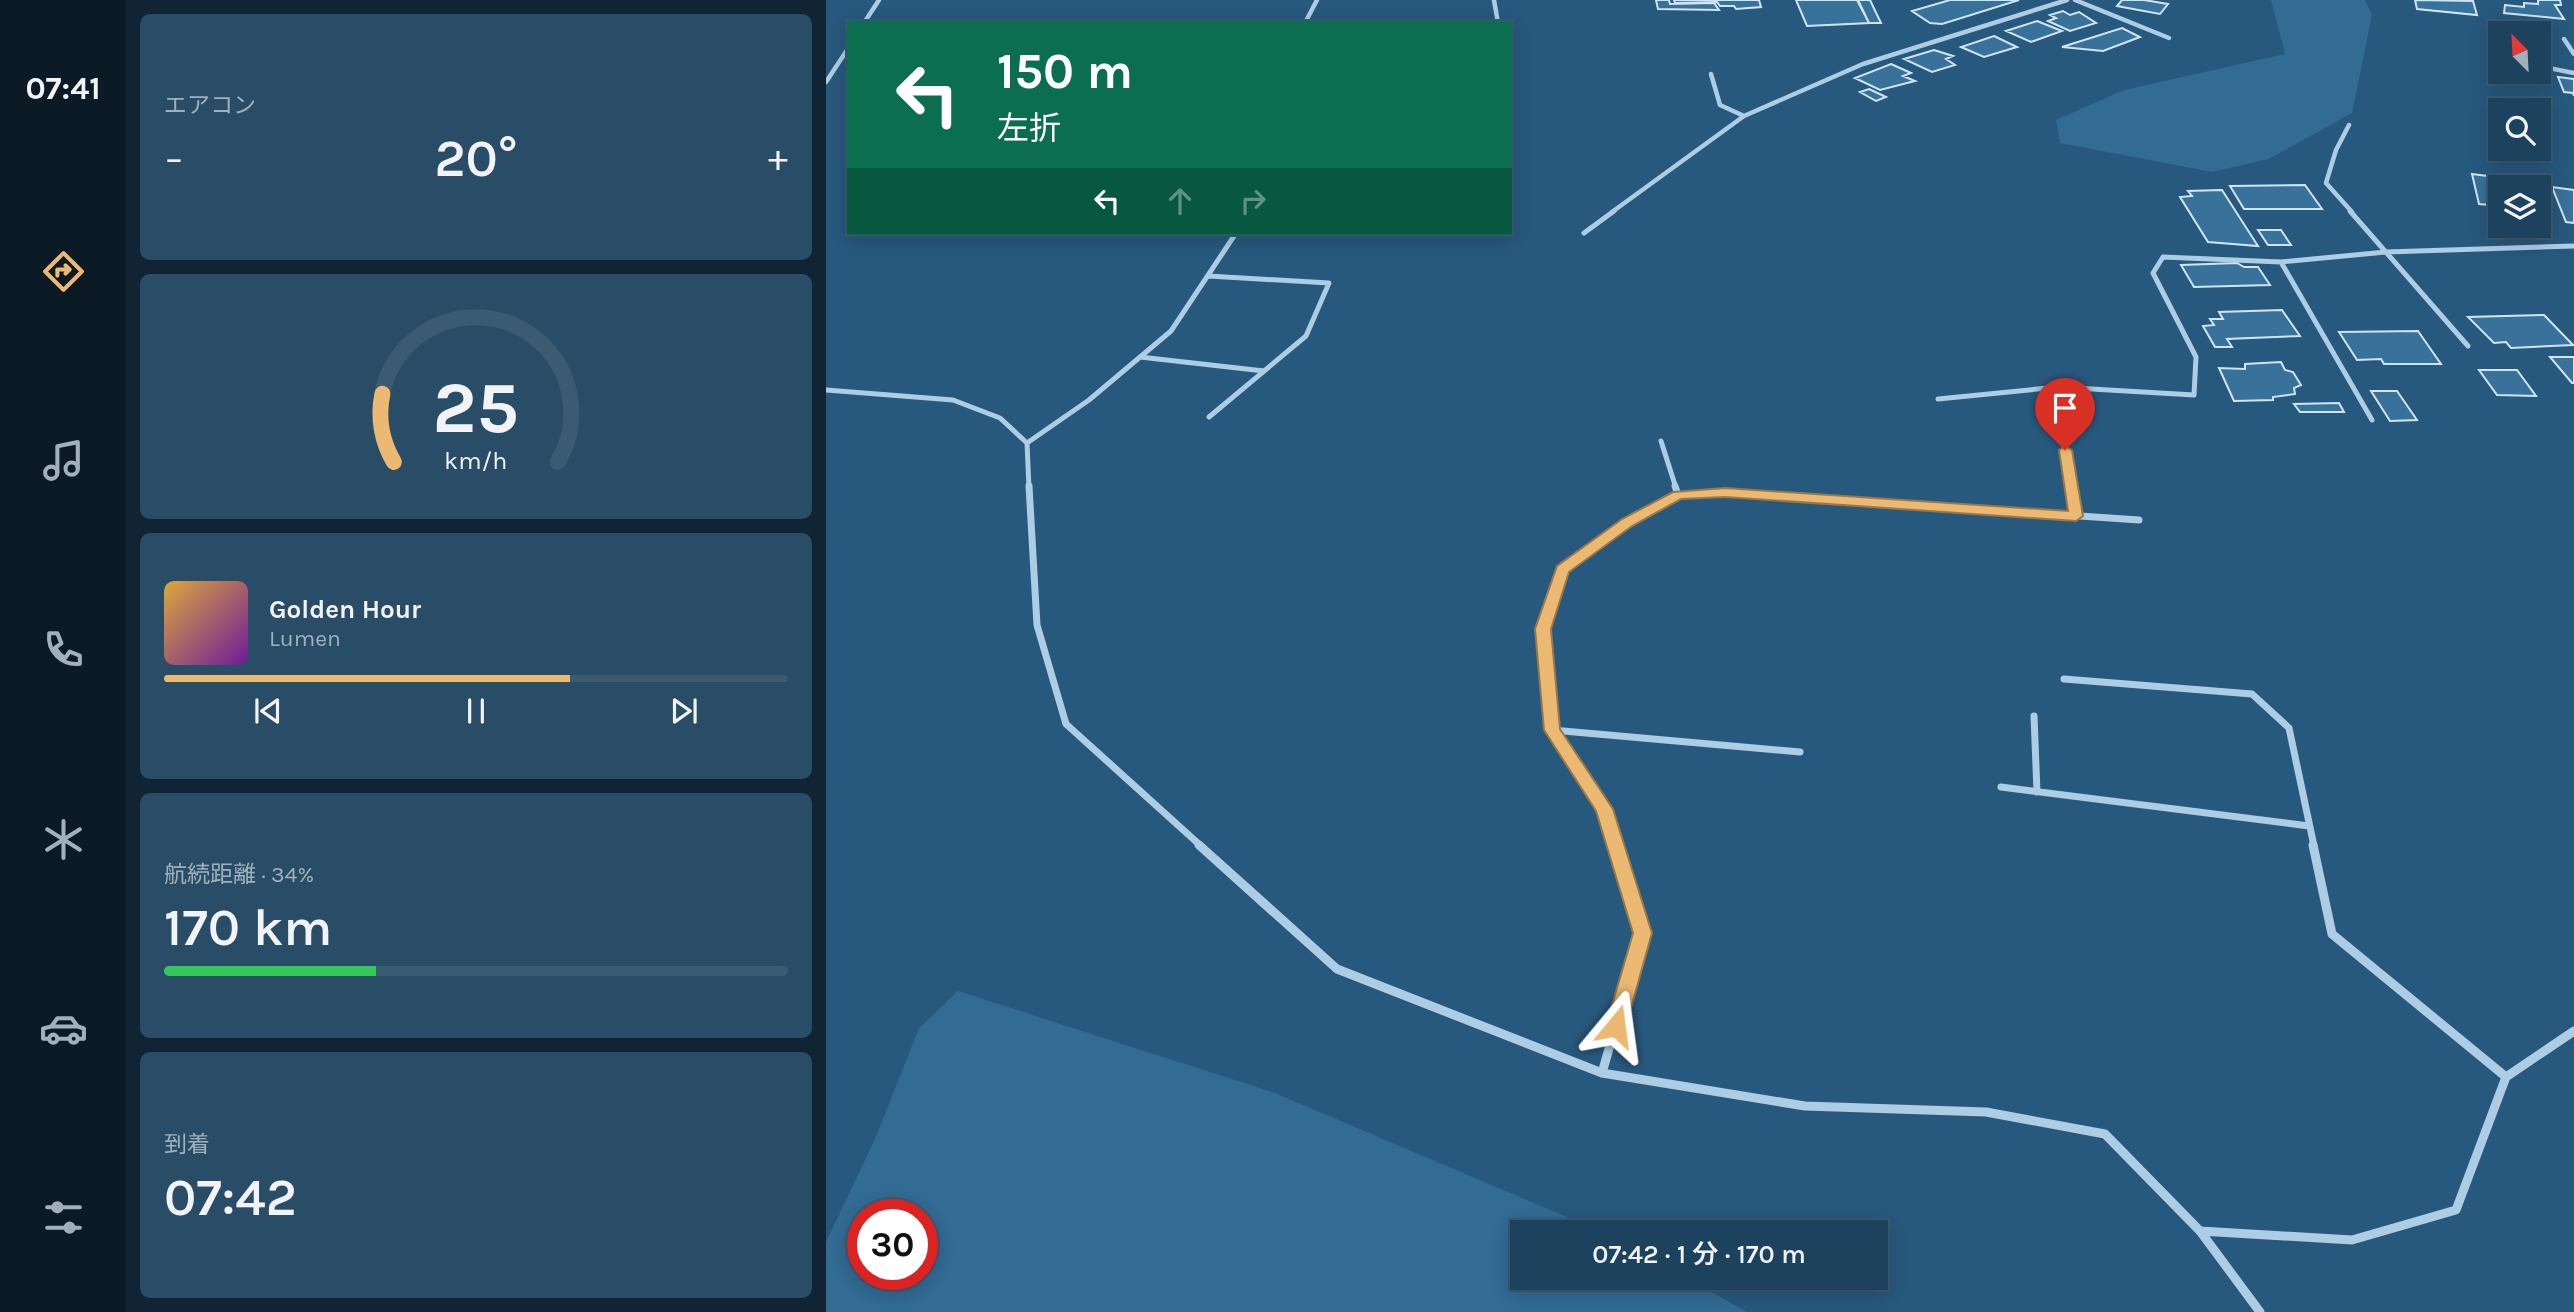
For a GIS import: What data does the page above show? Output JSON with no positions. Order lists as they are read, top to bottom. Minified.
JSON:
{"north":"top left","page":{"tabs":"07:41","tile":["エアコン",["航続距離 · 34%","170 km"],["到着","07:42"]],"turn":["150 m","左折"],"heat":["−","20°","+"],"song":["Golden Hour","Lumen"],"limit":"30","trip":"07:42 · 1 分 · 170 m","gauge":["25","km/h"]}}
